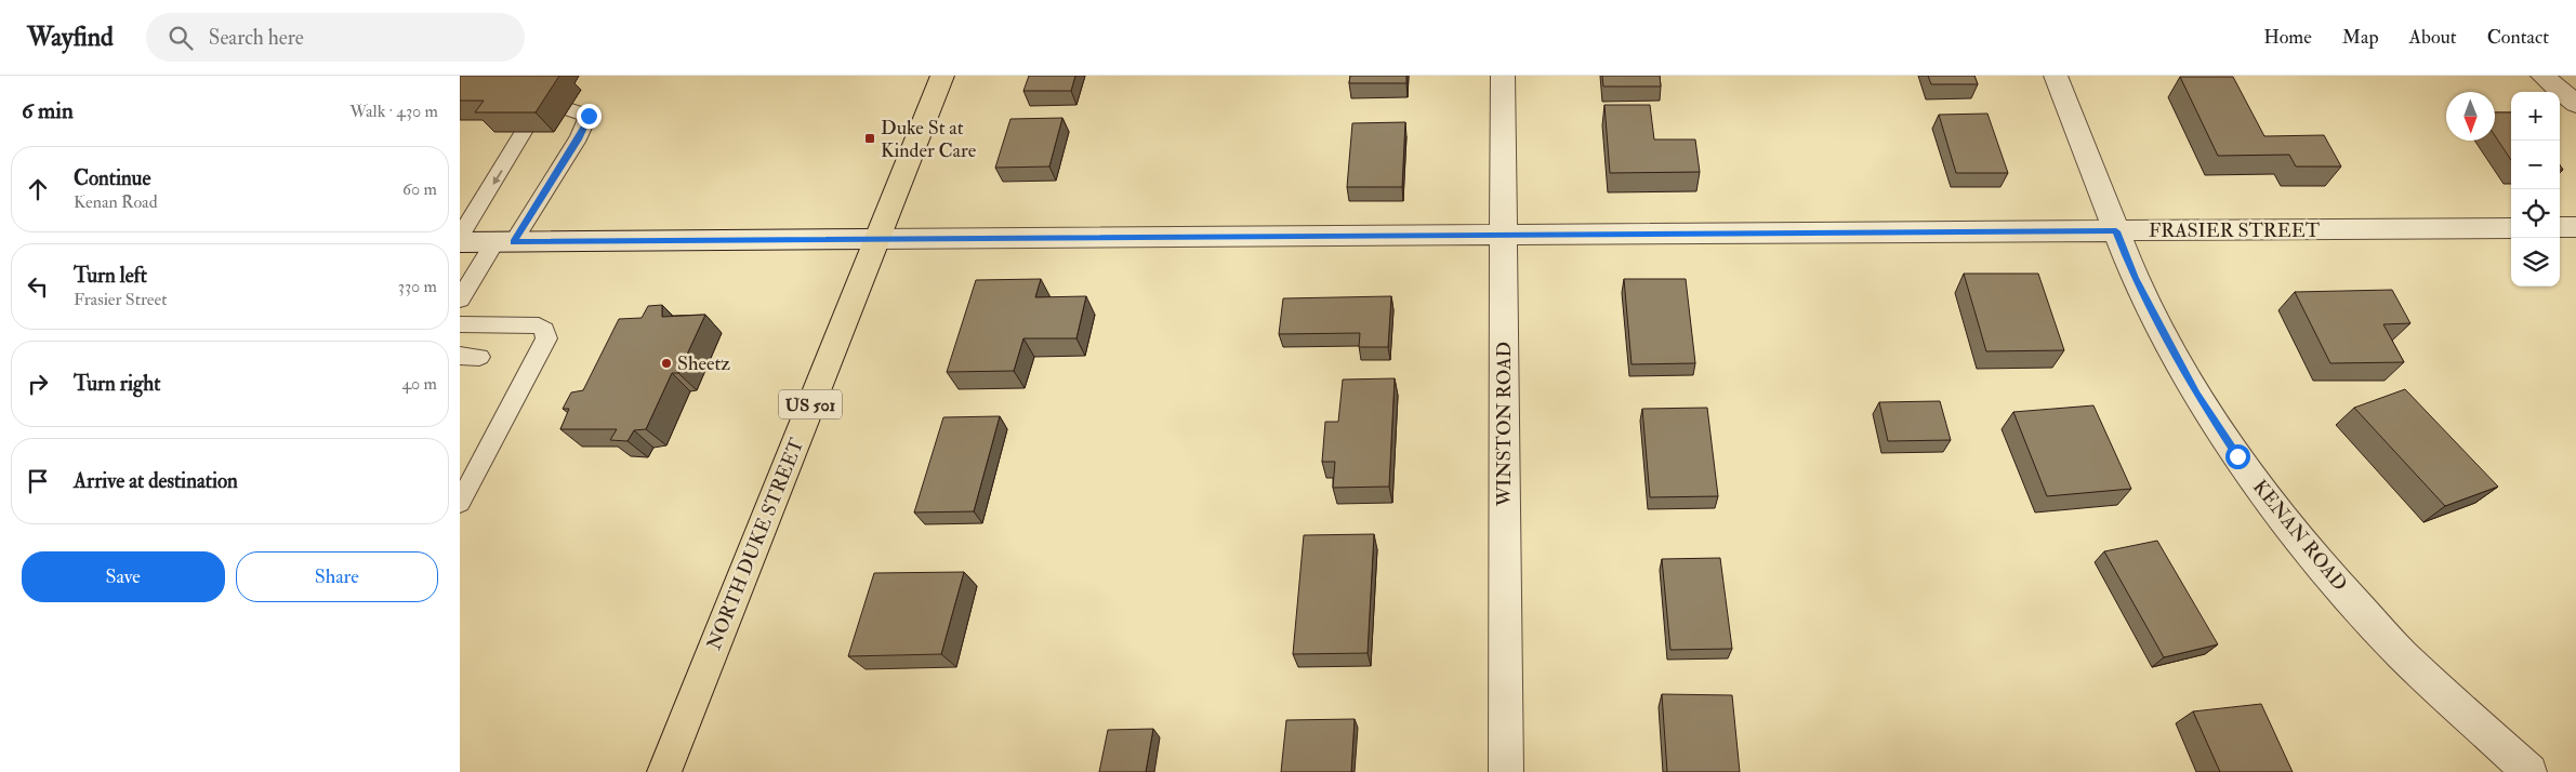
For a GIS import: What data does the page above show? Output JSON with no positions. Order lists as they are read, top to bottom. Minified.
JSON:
{"streets":{"highway":["US 501","NORTH DUKE STREET"],"street":["FRASIER STREET","WINSTON ROAD","KENAN ROAD"]},"crossings":[["FRASIER STREET","WINSTON ROAD"],["FRASIER STREET","KENAN ROAD"],["FRASIER STREET","NORTH DUKE STREET"]],"places":{"transit":["Duke St at Kinder Care"],"other":["Sheetz"]},"north":"bottom","page":{"header":"Wayfind","search":"Search here","nav":["Home","Map","About","Contact"],"heading":["6 min","Walk · 430 m"],"map_buttons":["+","−"],"list":[["Continue","Kenan Road","60 m"],["Turn left","Frasier Street","330 m"],["Turn right","40 m"],"Arrive at destination"],"buttons":["Save","Share"]}}
